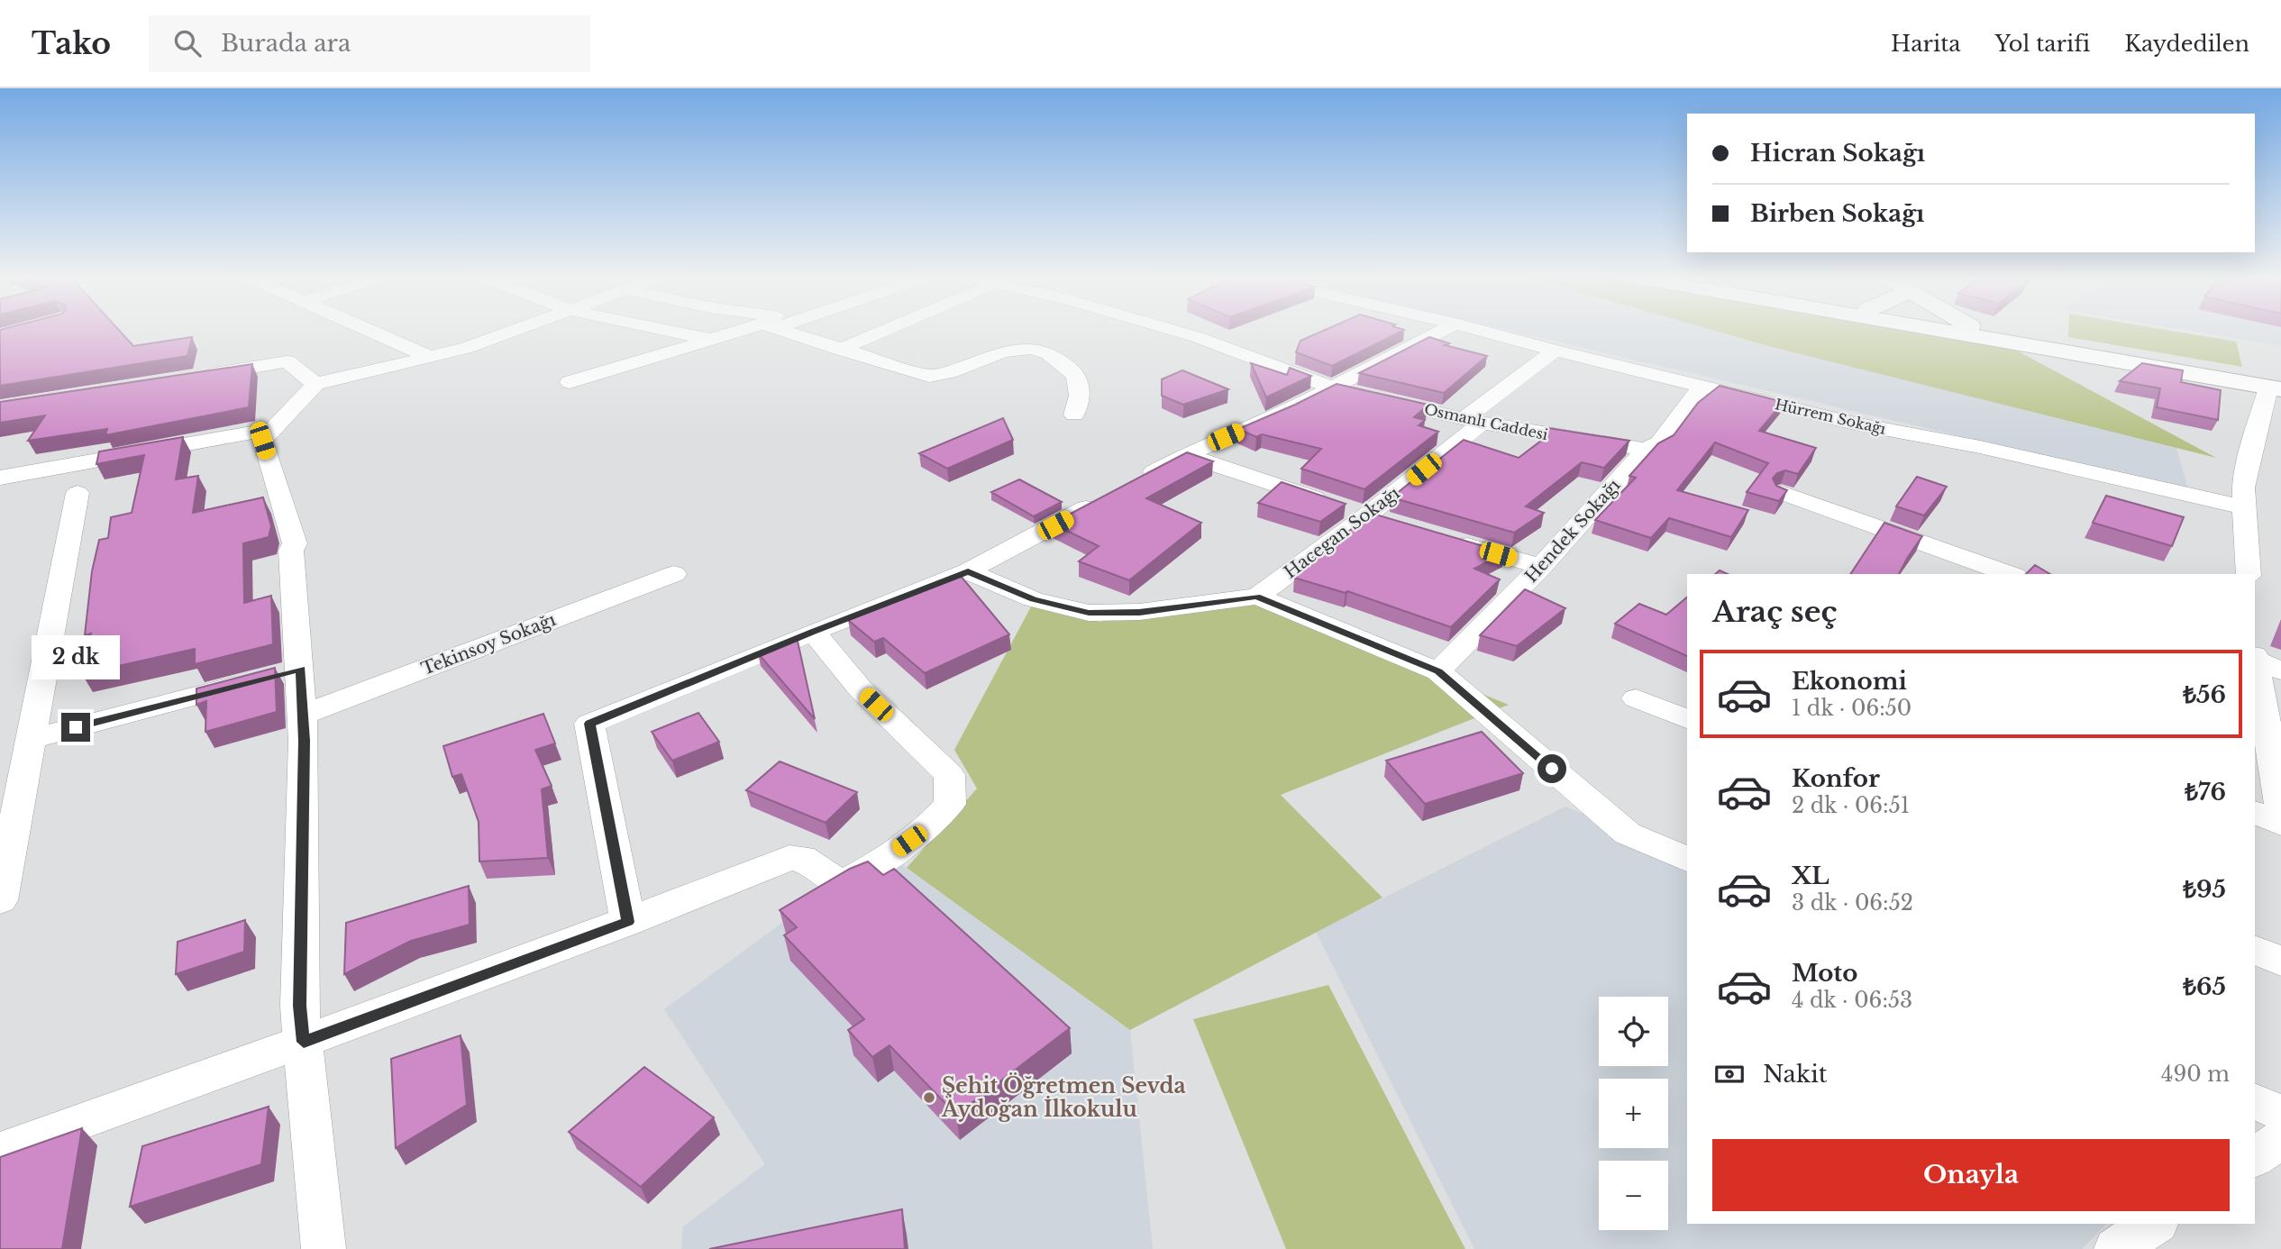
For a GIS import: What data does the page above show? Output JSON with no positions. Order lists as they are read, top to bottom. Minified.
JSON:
{"streets":{"street":["Hürrem Sokağı","Osmanlı Caddesi","Hendek Sokağı","Hacegan Sokağı","Tekinsoy Sokağı"]},"crossings":[["Hürrem Sokağı","Hendek Sokağı"],["Hürrem Sokağı","Hacegan Sokağı"],["Osmanlı Caddesi","Hendek Sokağı"],["Osmanlı Caddesi","Hacegan Sokağı"]],"places":["Şehit Öğretmen Sevda Aydoğan İlkokulu"],"page":{"header":"Tako","search":"Burada ara","nav":["Harita","Yol tarifi","Kaydedilen"],"banner":["Hicran Sokağı","Birben Sokağı"],"heading":"Araç seç","bubble":"2 dk","list":[{"name":"Ekonomi","note":"1 dk · 06:50","value":"₺56"},{"name":"Konfor","note":"2 dk · 06:51","value":"₺76"},{"name":"XL","note":"3 dk · 06:52","value":"₺95"},{"name":"Moto","note":"4 dk · 06:53","value":"₺65"}],"map_buttons":["+","−"],"pay":["Nakit","490 m"],"buttons":"Onayla"}}
